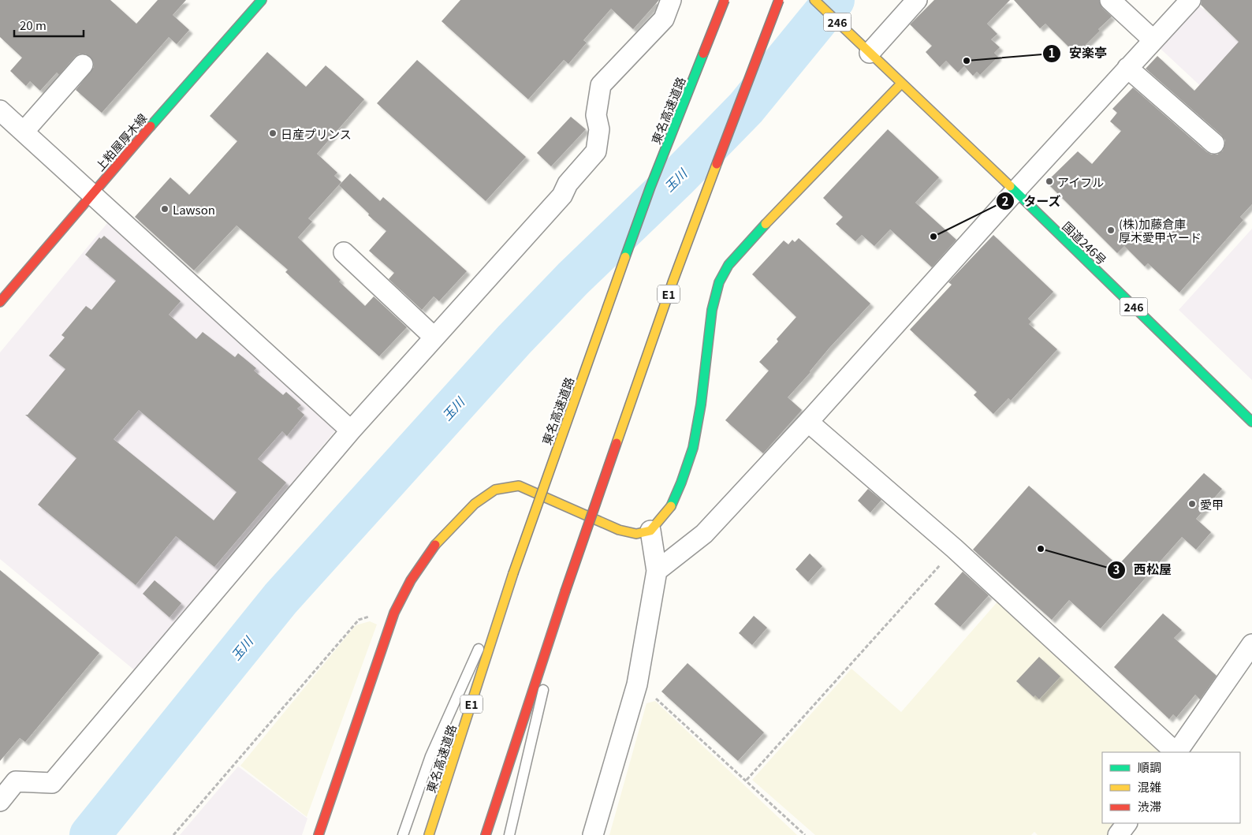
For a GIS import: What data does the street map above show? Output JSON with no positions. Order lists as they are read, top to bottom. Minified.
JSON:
{"streets":{"main road":["246","東名高速道路","上粕屋厚木線","国道246号","E1"]},"water":["玉川"],"places":["安楽亭","日産プリンス","アイフル","Lawson","(株)加藤倉庫 厚木愛甲ヤード","ターズ","愛甲","西松屋"],"legend":["順調","混雑","渋滞"],"scale_bar":"20 m"}
